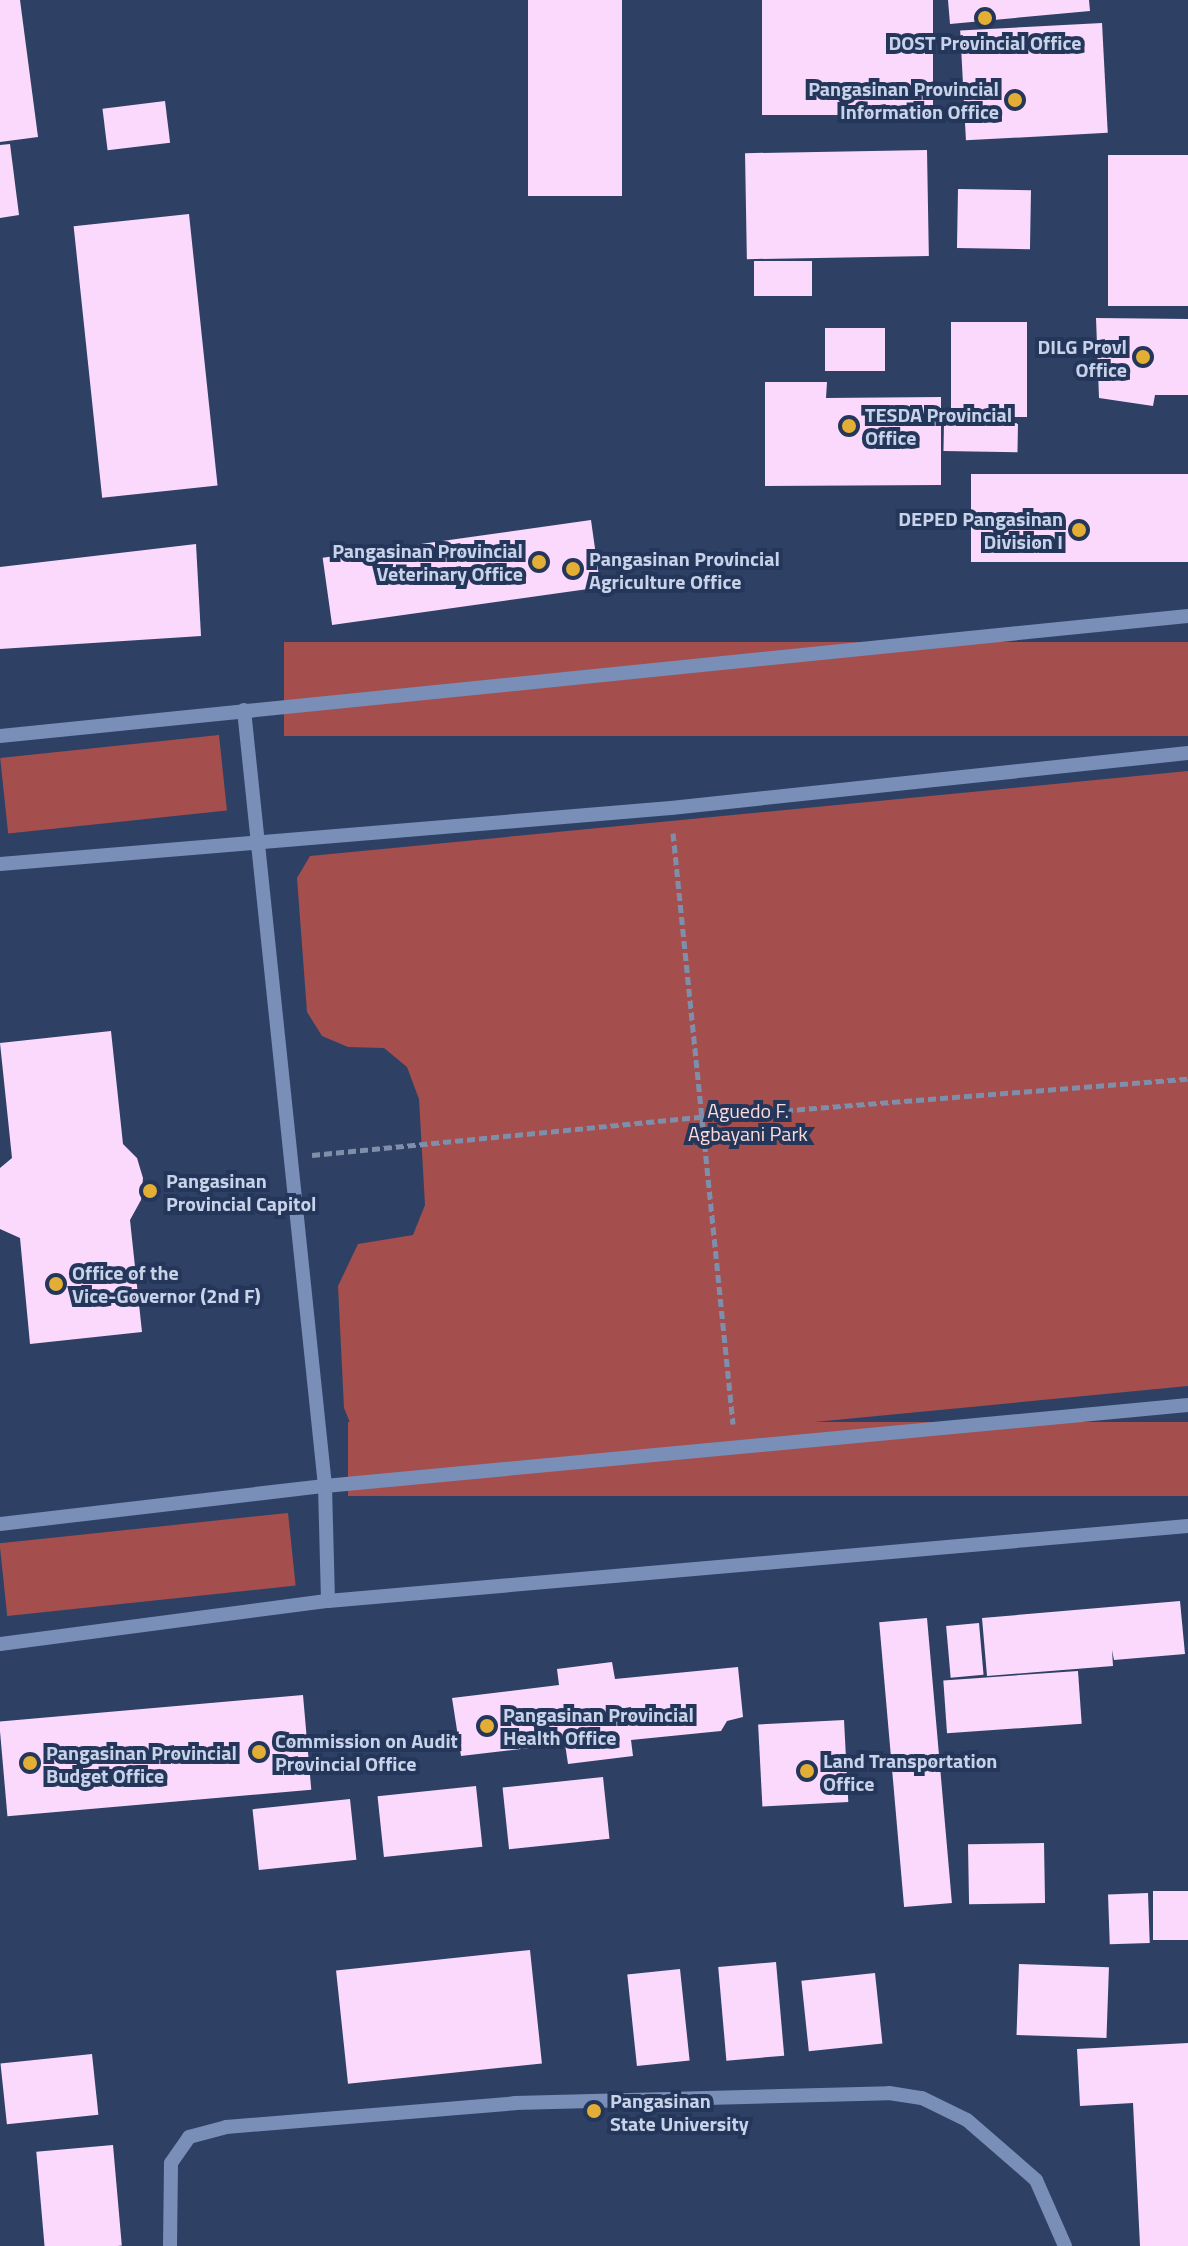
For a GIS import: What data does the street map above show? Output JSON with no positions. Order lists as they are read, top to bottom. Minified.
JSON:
{"parks":["Aguedo F. Agbayani Park"],"places":["DOST Provincial Office","Pangasinan Provincial Information Office","DILG Provl Office","TESDA Provincial Office","DEPED Pangasinan Division I","Pangasinan Provincial Veterinary Office","Pangasinan Provincial Agriculture Office","Pangasinan Provincial Capitol","Office of the Vice-Governor (2nd F)","Pangasinan Provincial Health Office","Commission on Audit Provincial Office","Pangasinan Provincial Budget Office","Land Transportation Office","Pangasinan State University"]}
